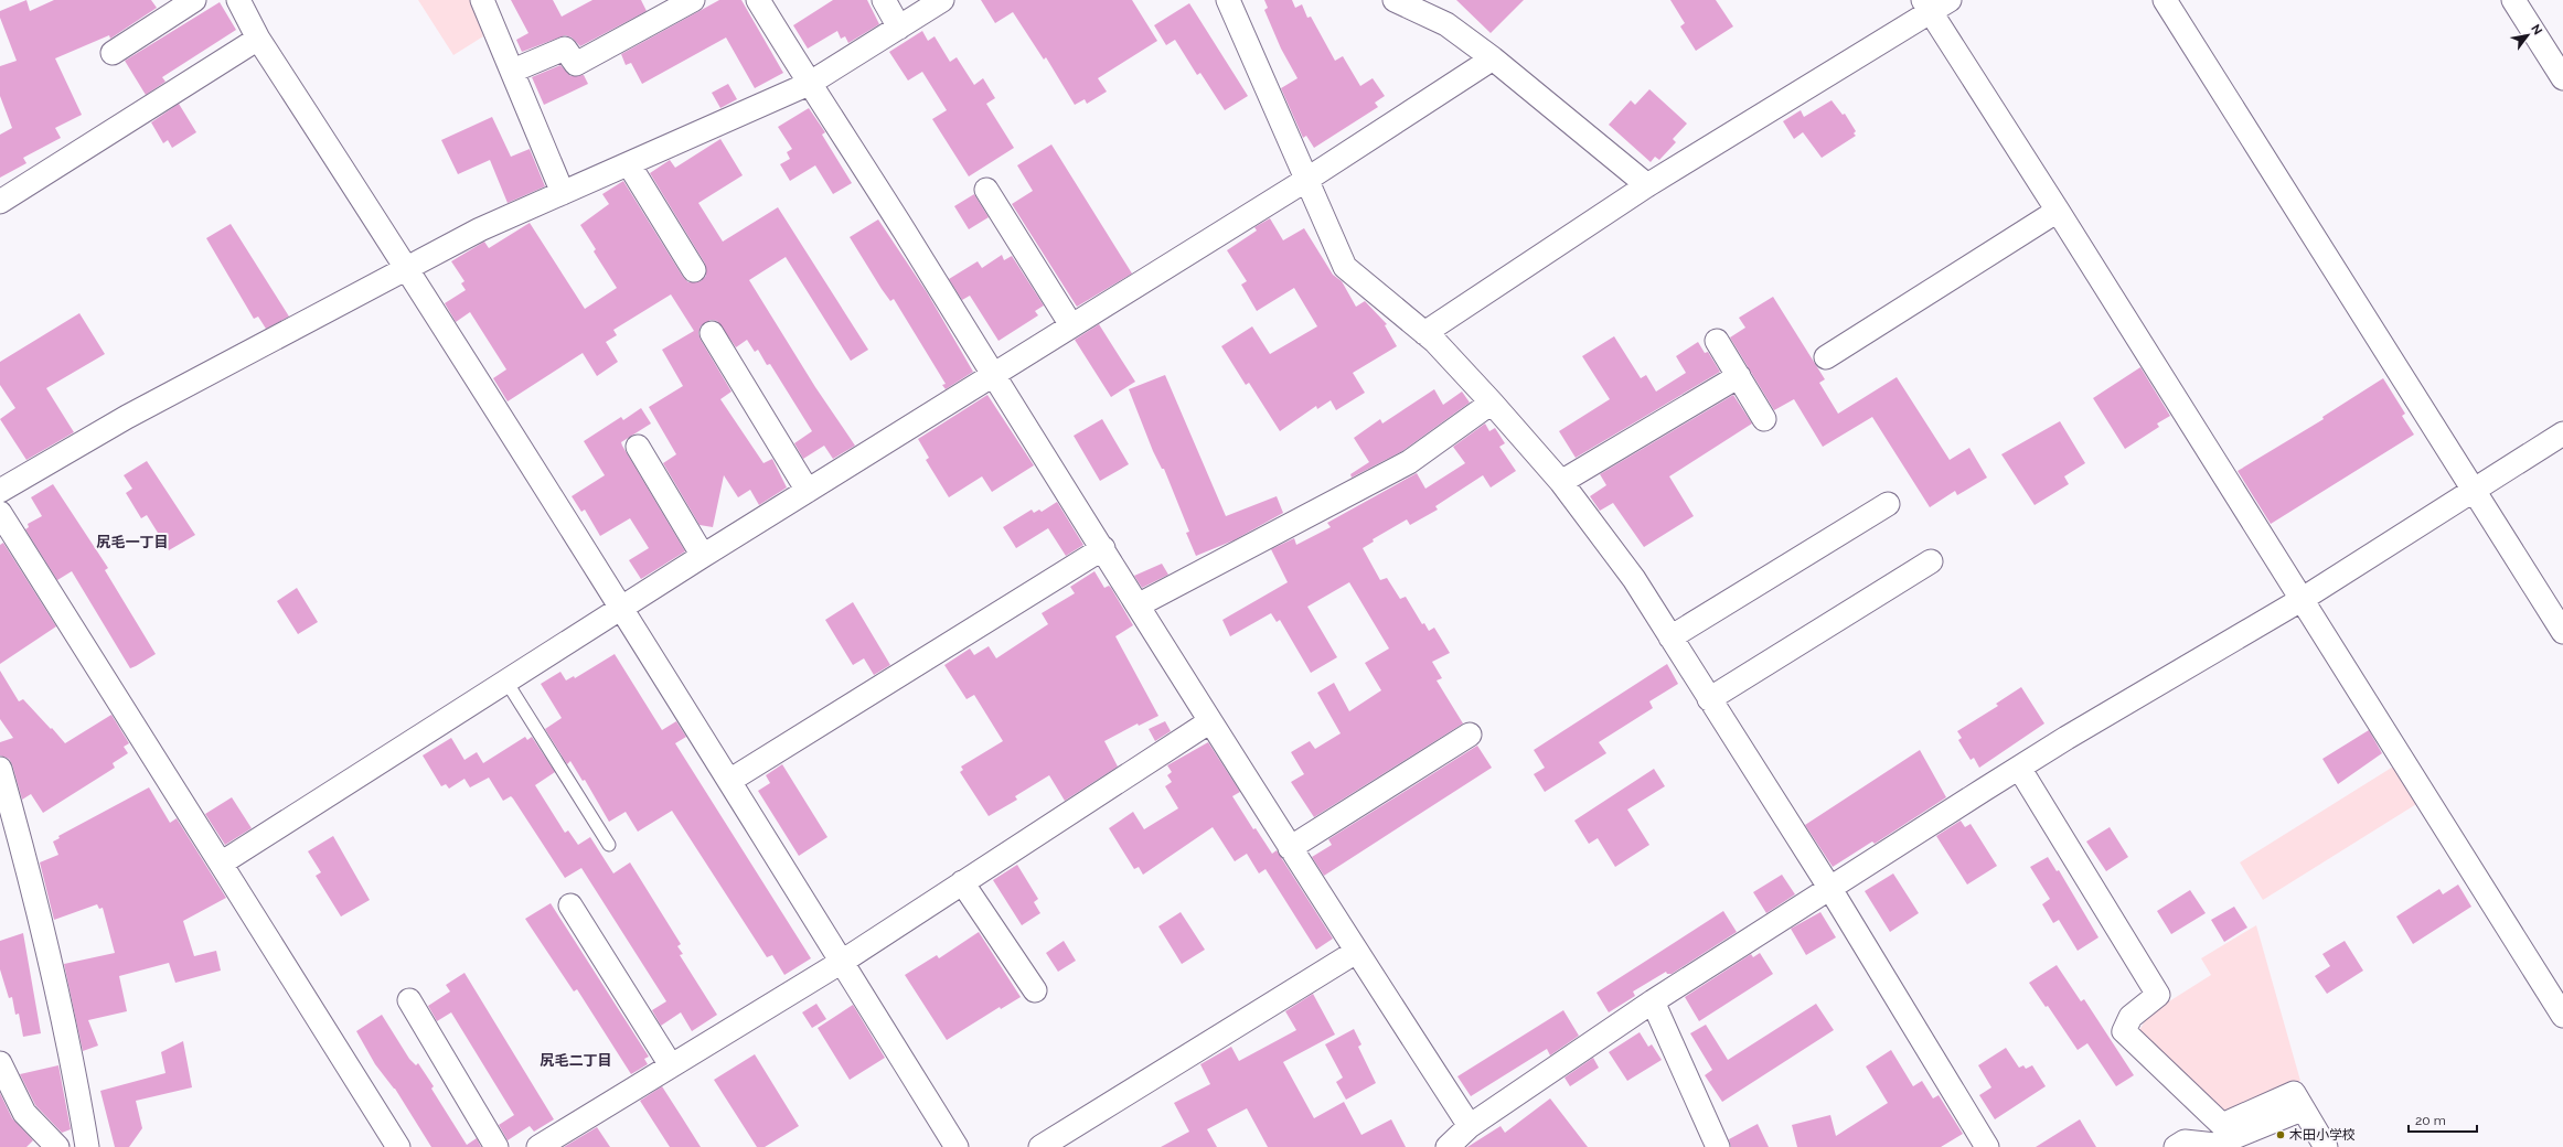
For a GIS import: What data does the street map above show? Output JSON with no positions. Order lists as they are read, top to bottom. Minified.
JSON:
{"districts":["尻毛一丁目","尻毛二丁目"],"places":["木田小学校"],"scale_bar":"20 m","north":"top right"}
